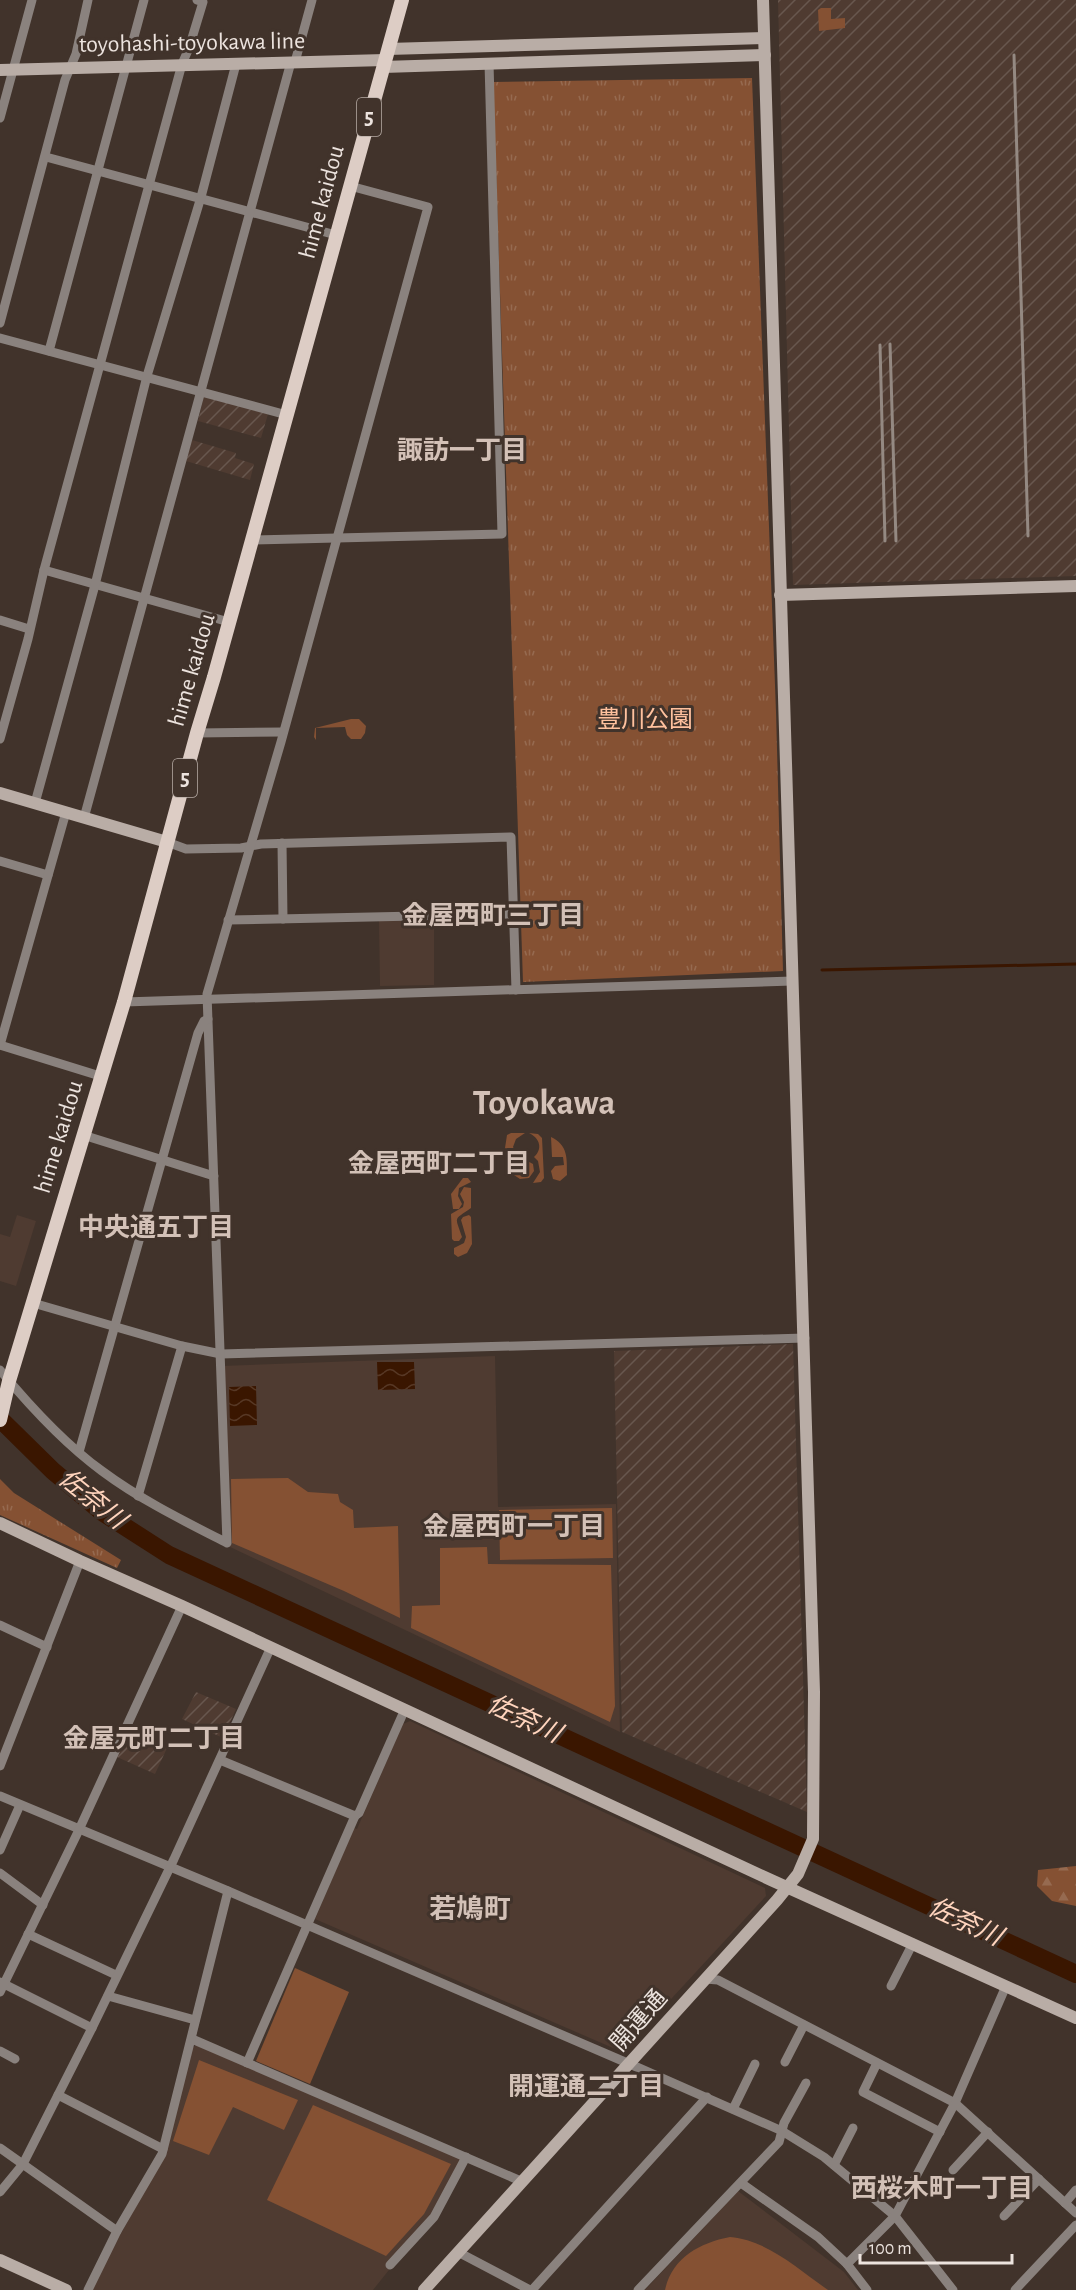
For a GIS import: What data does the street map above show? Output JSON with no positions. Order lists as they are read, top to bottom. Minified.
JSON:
{"streets":{"main road":["5","hime kaidou"],"street":["toyohashi-toyokawa line","開運通"]},"crossings":[["toyohashi-toyokawa line","hime kaidou"]],"districts":["諏訪一丁目","金屋西町三丁目","Toyokawa","金屋西町二丁目","中央通五丁目","金屋西町一丁目","金屋元町二丁目","若鳩町","開運通二丁目","西桜木町一丁目"],"water":["佐奈川"],"parks":["豊川公園"],"scale_bar":"100 m"}
